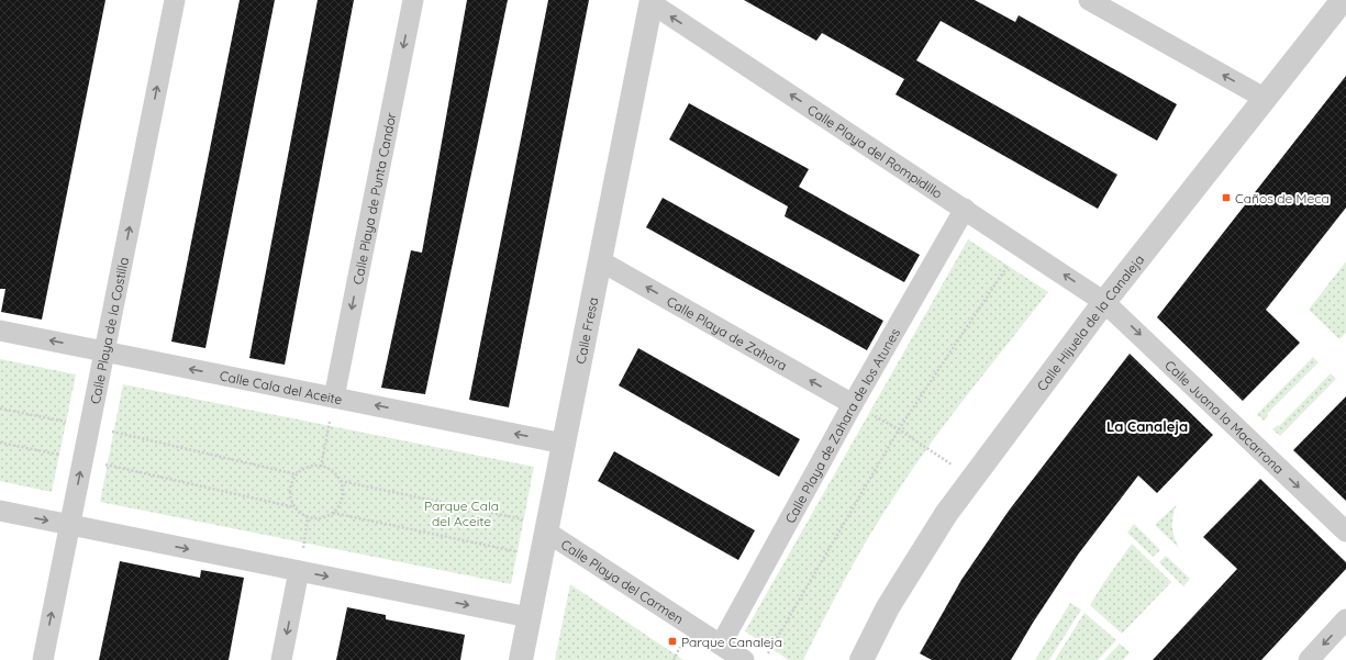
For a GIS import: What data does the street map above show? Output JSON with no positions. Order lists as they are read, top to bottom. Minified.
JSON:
{"streets":{"street":["Calle Playa del Rompidillo","Calle Playa de Punta Candor","Calle Hijuela de la Canaleja","Calle Playa de la Costilla","Calle Fresa","Calle Playa de Zahora","Calle Cala del Aceite","Calle Juana la Macarrona","Calle Playa de Zahara de los Atunes","Calle Playa del Carmen"]},"crossings":[["Calle Playa del Rompidillo","Calle Hijuela de la Canaleja"],["Calle Playa del Rompidillo","Calle Fresa"],["Calle Playa del Rompidillo","Calle Juana la Macarrona"],["Calle Playa del Rompidillo","Calle Playa de Zahara de los Atunes"],["Calle Playa de Punta Candor","Calle Cala del Aceite"],["Calle Hijuela de la Canaleja","Calle Juana la Macarrona"],["Calle Playa de la Costilla","Calle Cala del Aceite"],["Calle Fresa","Calle Playa de Zahora"],["Calle Fresa","Calle Cala del Aceite"],["Calle Fresa","Calle Playa del Carmen"],["Calle Playa de Zahora","Calle Playa de Zahara de los Atunes"],["Calle Playa de Zahara de los Atunes","Calle Playa del Carmen"]],"one_way":["Calle Playa del Rompidillo","Calle Playa de Punta Candor","Calle Playa de la Costilla","Calle Playa de Zahora","Calle Juana la Macarrona"],"districts":["La Canaleja"],"parks":["Parque Cala del Aceite"],"places":{"transit":["Caños de Meca","Parque Canaleja"]}}
